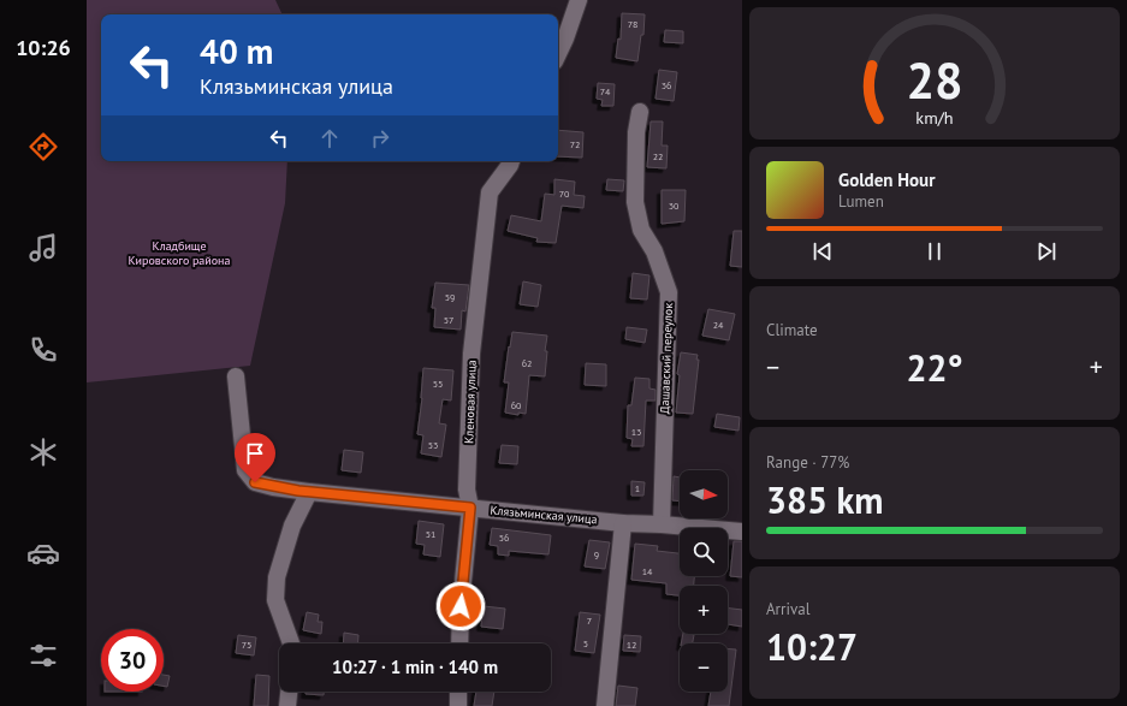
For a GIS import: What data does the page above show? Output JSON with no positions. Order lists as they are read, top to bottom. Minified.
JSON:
{"streets":{"street":["Дашавский переулок","Кленовая улица","Клязьминская улица"]},"crossings":[["Дашавский переулок","Клязьминская улица"],["Кленовая улица","Клязьминская улица"]],"parks":["Кладбище Кировского района"],"house_numbers":["78","36","74","72","22","70","30","59","57","24","62","55","60","13","53","1","51","56","9","14","7","5","75","12"],"north":"right","page":{"tabs":"10:26","turn":["40 m","Клязьминская улица"],"song":["Golden Hour","Lumen"],"tile":["Climate",["Range · 77%","385 km"],["Arrival","10:27"]],"heat":["−","22°","+"],"map_buttons":["+","−"],"limit":"30","trip":"10:27 · 1 min · 140 m","gauge":["28","km/h"]}}
